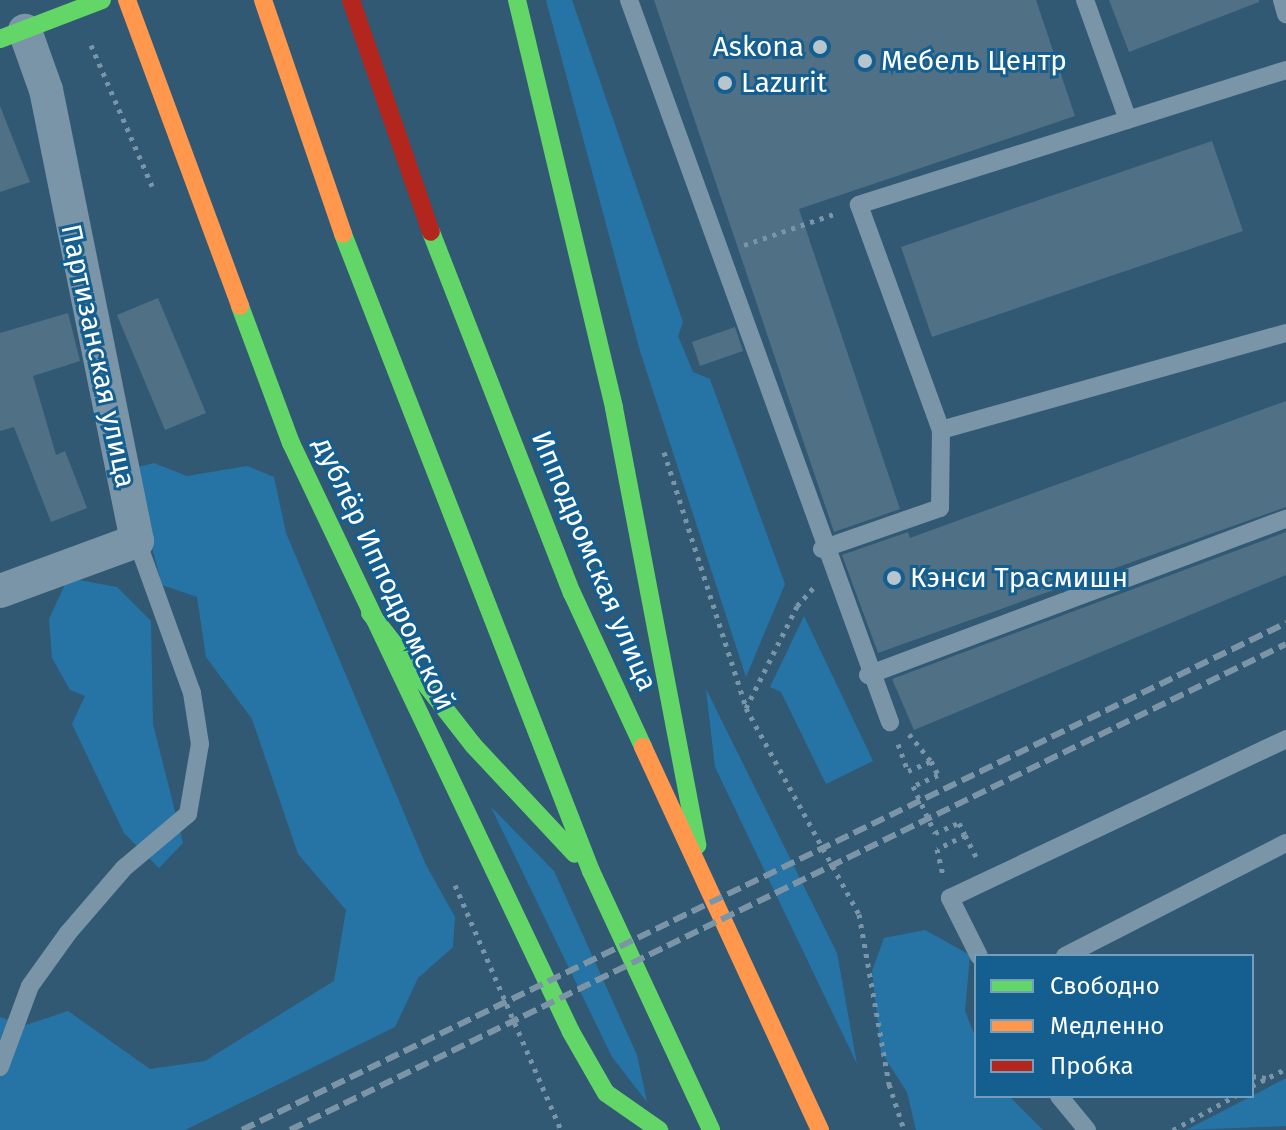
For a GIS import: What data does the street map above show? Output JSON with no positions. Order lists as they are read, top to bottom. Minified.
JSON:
{"streets":{"main road":["Ипподромская улица","дублёр Ипподромской"],"street":["Партизанская улица"]},"places":["Askona","Мебель Центр","Lazurit","Кэнси Трасмишн"],"legend":["Свободно","Медленно","Пробка"]}
